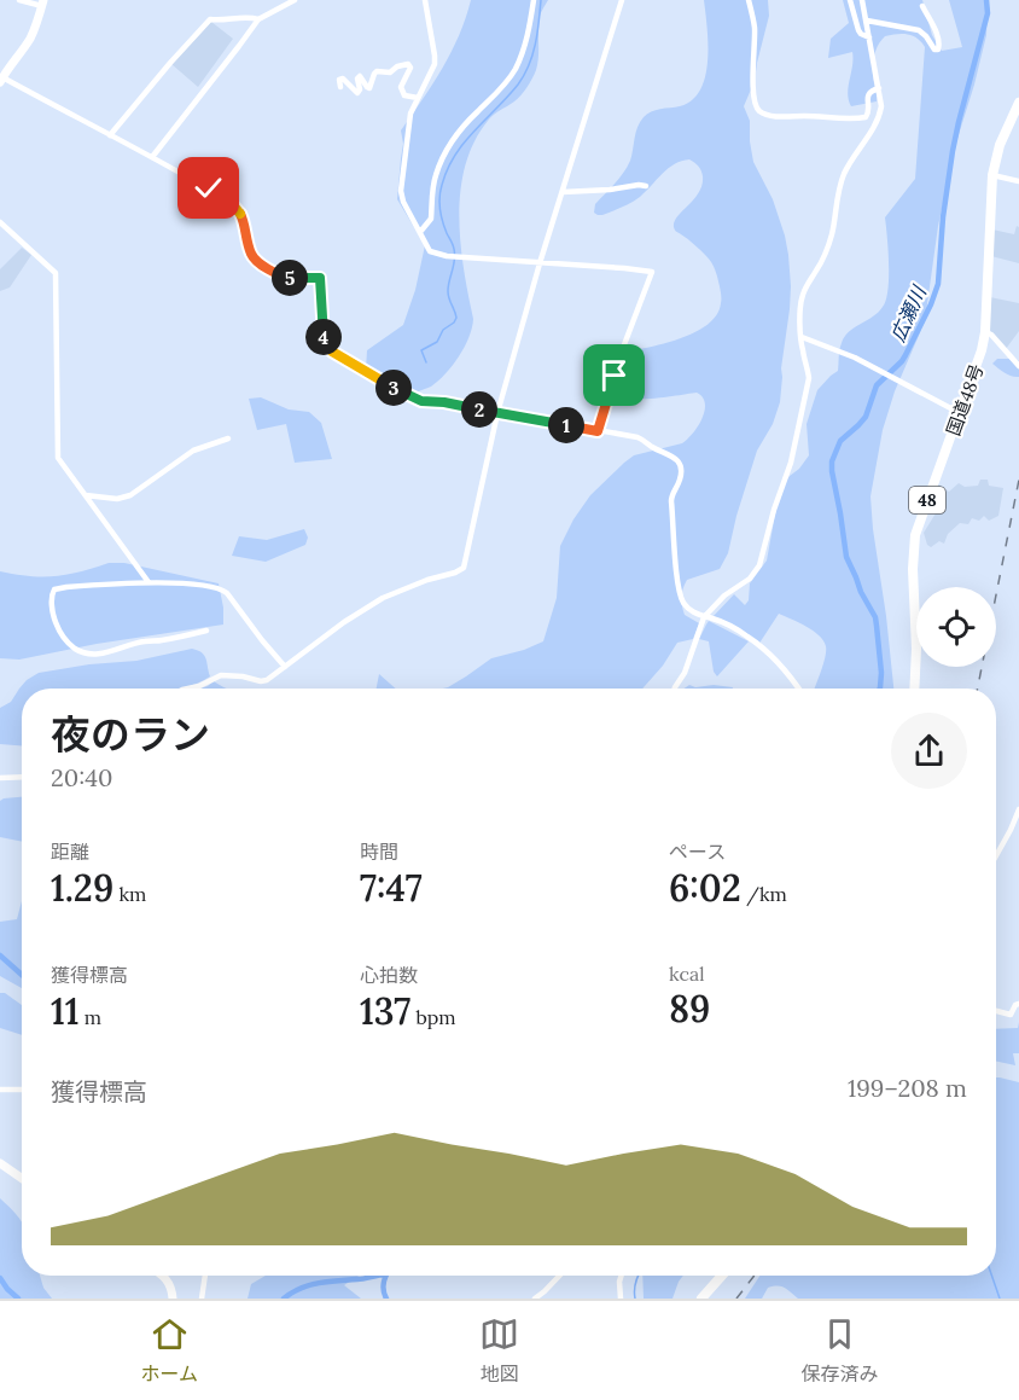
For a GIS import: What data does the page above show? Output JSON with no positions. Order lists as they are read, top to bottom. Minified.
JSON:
{"streets":{"highway":["国道48号","48"]},"water":["広瀬川"],"page":{"pins":["5","4","3","2","1"],"heading":["夜のラン","20:40"],"stats":[["距離","1.29 km"],["時間","7:47"],["ペース","6:02 /km"],["獲得標高","11 m"],["心拍数","137 bpm"],["kcal","89"]],"chart":["獲得標高","199–208 m"],"tabs":["ホーム","地図","保存済み"]}}
